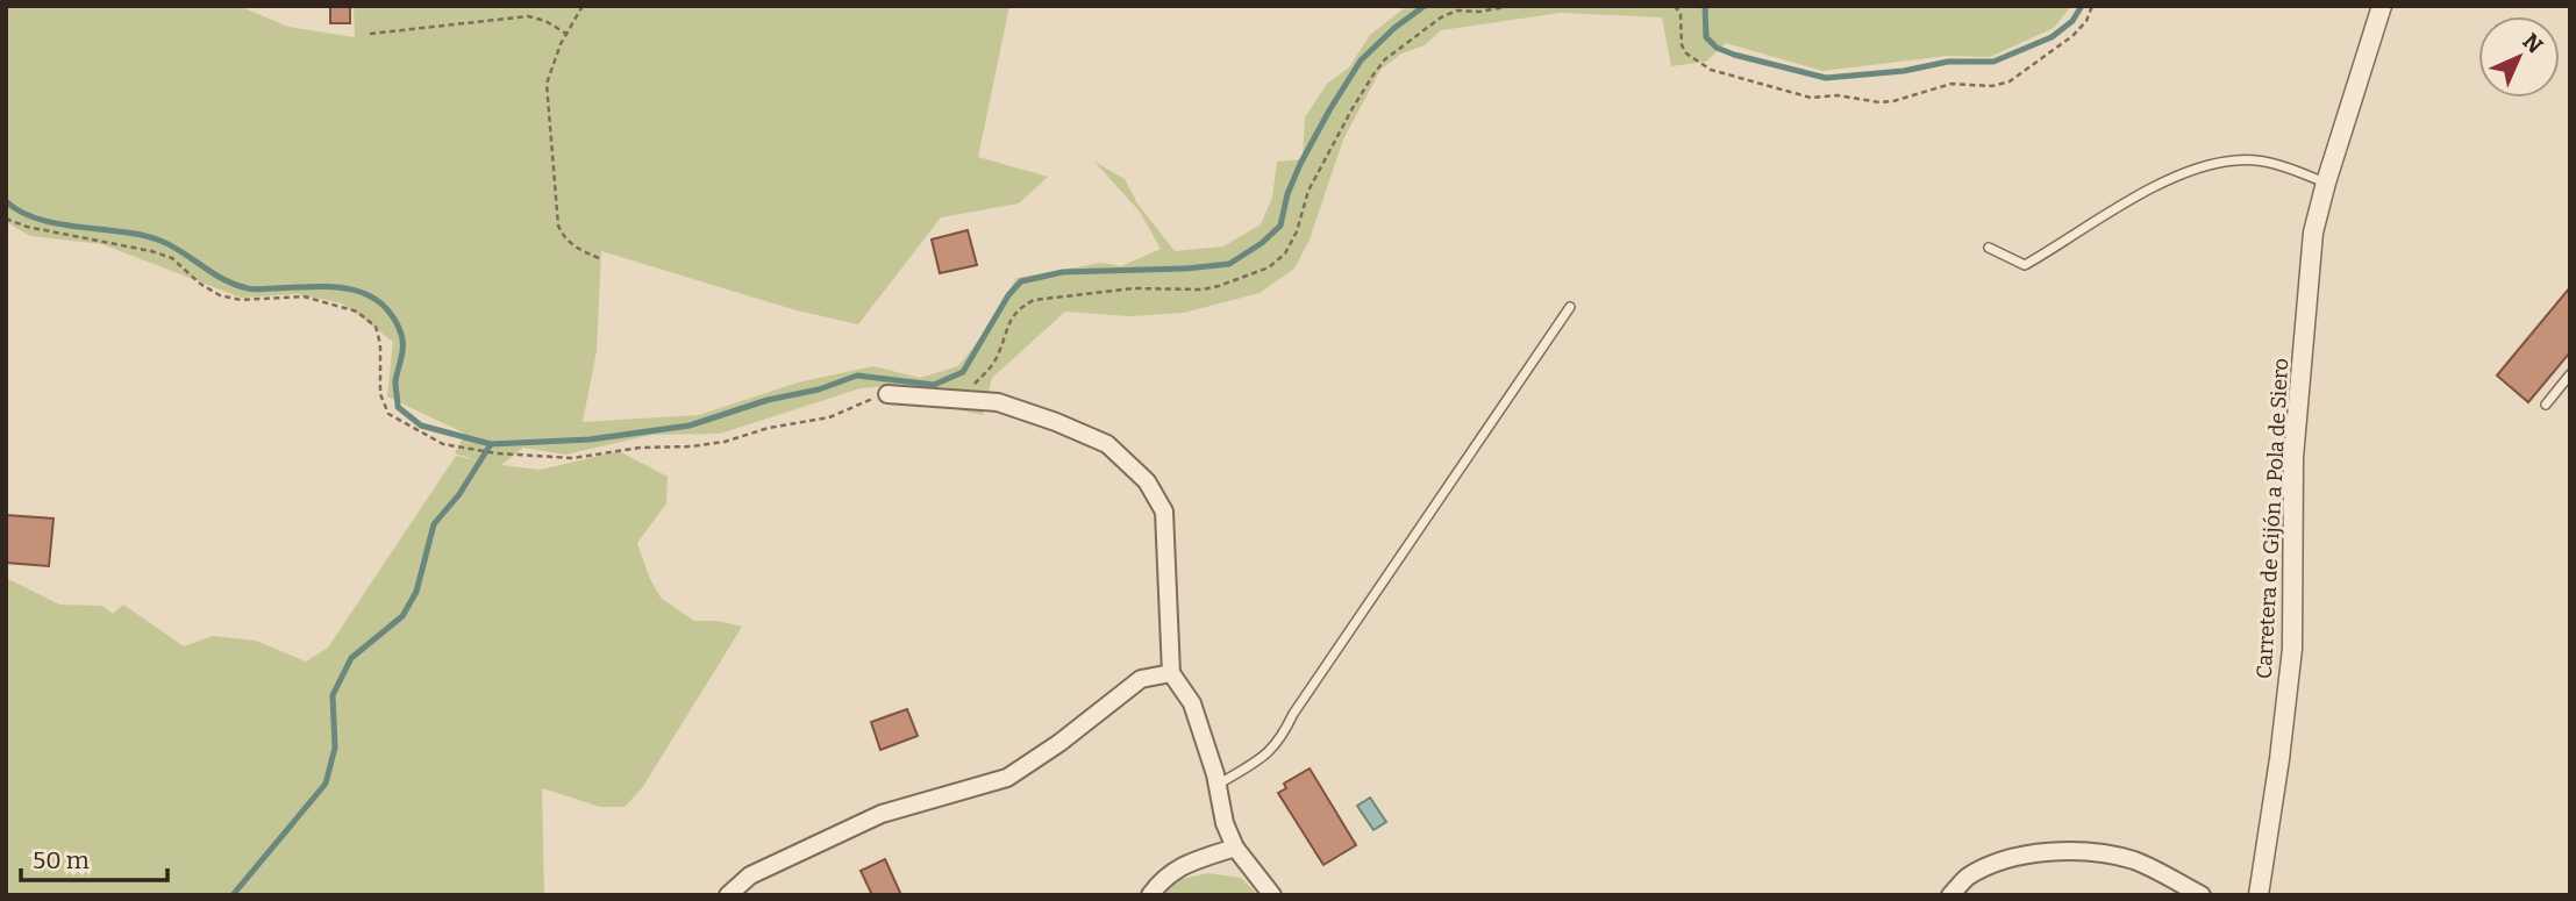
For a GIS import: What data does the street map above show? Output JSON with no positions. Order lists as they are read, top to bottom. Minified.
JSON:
{"streets":{"street":["Carretera de Gijón a Pola de Siero"]},"scale_bar":"50 m","north":"top right"}
